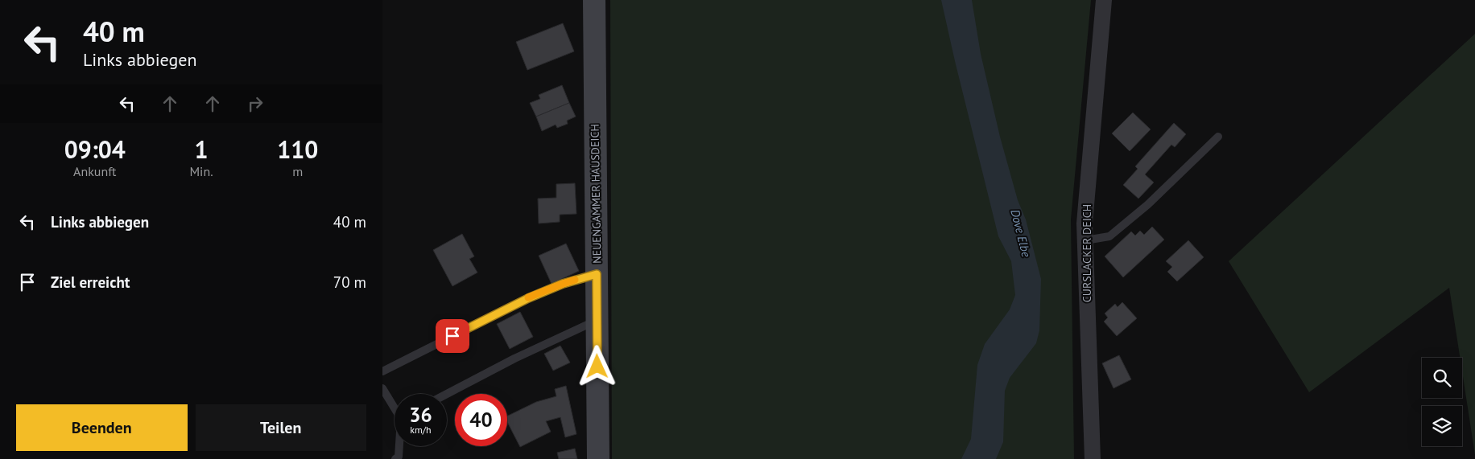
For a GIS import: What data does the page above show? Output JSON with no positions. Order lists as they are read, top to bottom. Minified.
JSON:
{"streets":{"street":["NEUENGAMMER HAUSDEICH","CURSLACKER DEICH"]},"water":["Dove Elbe"],"page":{"turn":["40 m","Links abbiegen"],"eta":["09:04","Ankunft","1","Min.","110","m"],"list":[{"name":"Links abbiegen","value":"40 m"},{"name":"Ziel erreicht","value":"70 m"}],"speed":"36 km/h","limit":"40","buttons":["Beenden","Teilen"]}}
